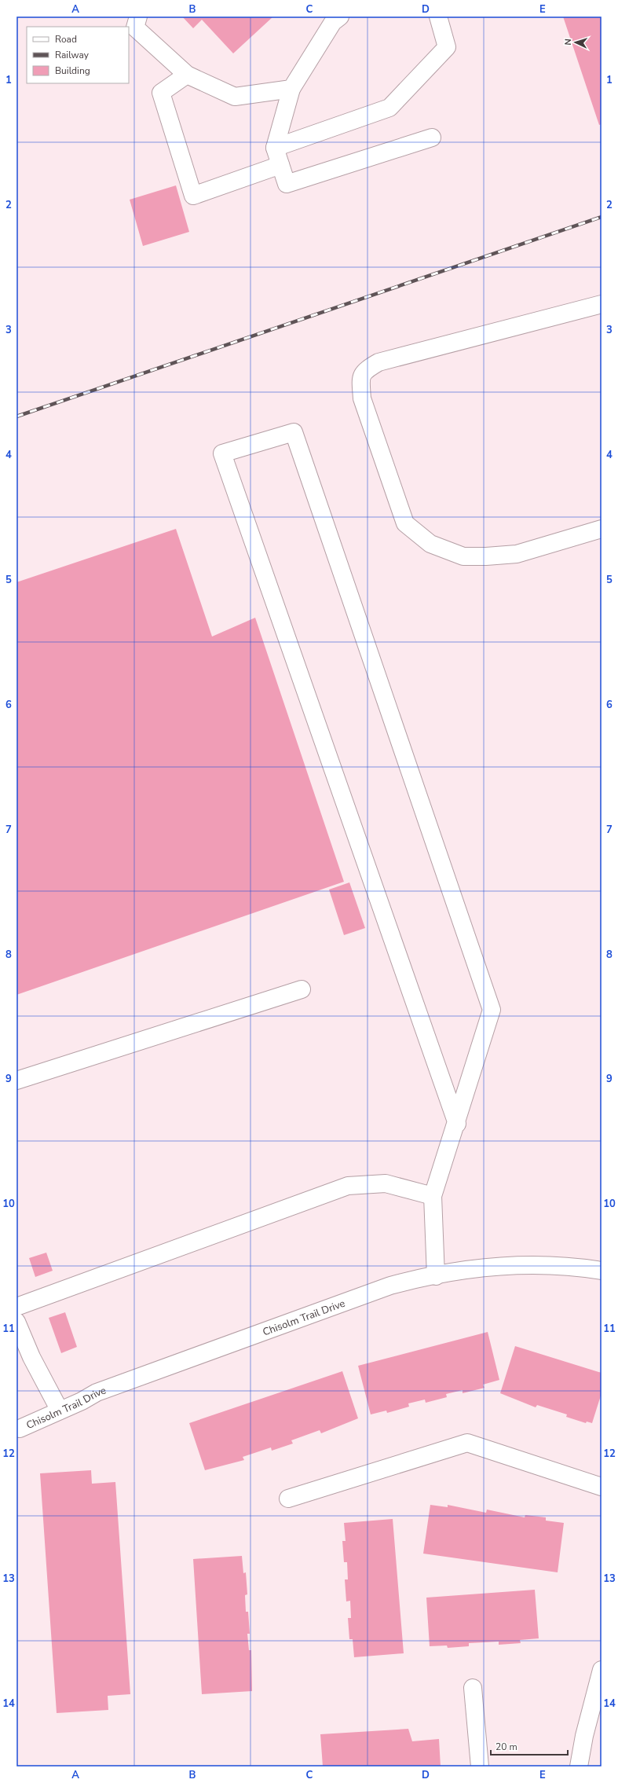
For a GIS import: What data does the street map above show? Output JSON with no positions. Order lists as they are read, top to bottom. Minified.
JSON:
{"streets":{"street":["Chisolm Trail Drive"]},"legend":["Road","Railway","Building"],"scale_bar":"20 m","north":"left","grid":{"columns":["A","B","C","D","E"],"rows":["1","2","3","4","5","6","7","8","9","10","11","12","13","14"]}}
